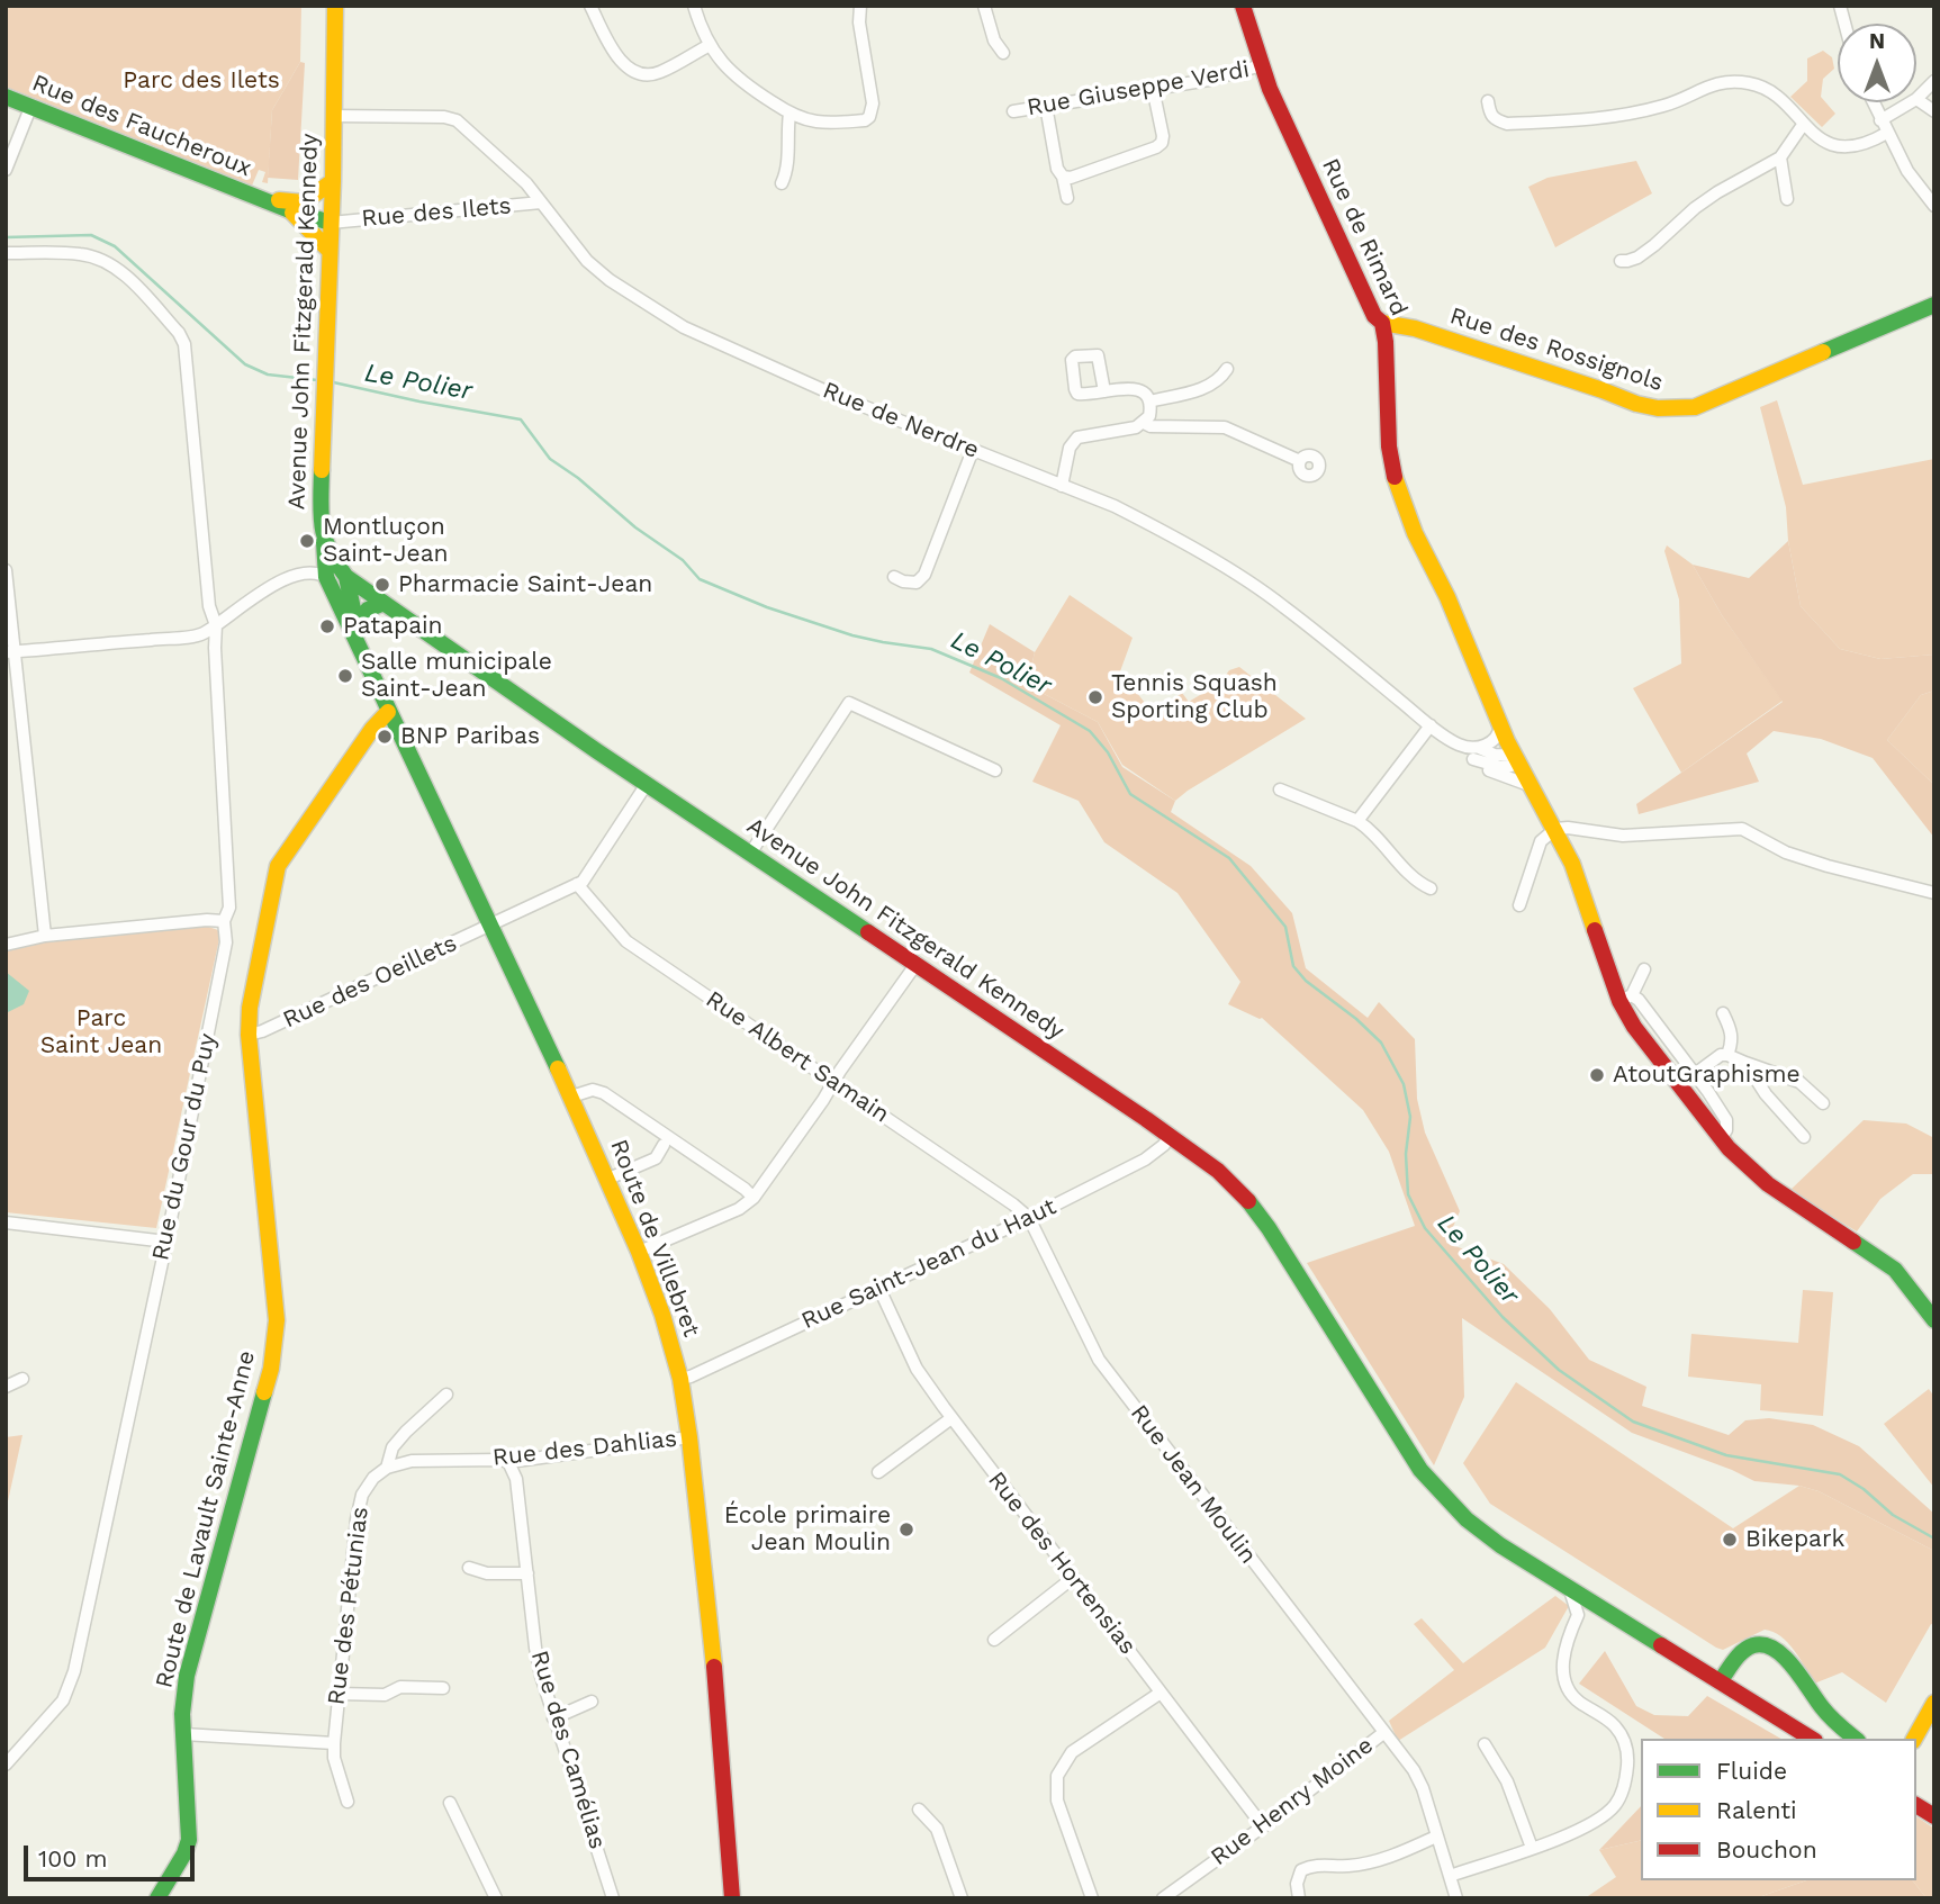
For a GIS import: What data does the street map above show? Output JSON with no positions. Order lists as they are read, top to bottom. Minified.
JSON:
{"streets":{"main road":["Rue des Faucheroux","Rue de Rimard","Avenue John Fitzgerald Kennedy","Rue des Rossignols","Route de Villebret","Route de Lavault Sainte-Anne"],"street":["Rue Giuseppe Verdi","Rue des Ilets","Rue de Nerdre","Rue des Oeillets","Rue Albert Samain","Rue du Gour du Puy","Rue Saint-Jean du Haut","Rue des Dahlias","Rue Jean Moulin","Rue des Hortensias","Rue des Pétunias","Rue des Camélias","Rue Henry Moine"]},"crossings":[["Rue Giuseppe Verdi","Rue de Rimard"],["Rue des Ilets","Avenue John Fitzgerald Kennedy"],["Rue des Ilets","Rue de Nerdre"],["Rue de Rimard","Rue des Rossignols"],["Rue de Rimard","Rue de Nerdre"],["Avenue John Fitzgerald Kennedy","Rue de Nerdre"],["Avenue John Fitzgerald Kennedy","Rue Saint-Jean du Haut"],["Rue des Oeillets","Rue Albert Samain"],["Rue des Oeillets","Route de Villebret"],["Rue des Oeillets","Route de Lavault Sainte-Anne"],["Rue Albert Samain","Rue Saint-Jean du Haut"],["Rue Albert Samain","Rue Jean Moulin"],["Route de Villebret","Rue Saint-Jean du Haut"],["Route de Villebret","Rue des Dahlias"],["Route de Villebret","Route de Lavault Sainte-Anne"],["Rue Saint-Jean du Haut","Rue Jean Moulin"],["Rue Saint-Jean du Haut","Rue des Hortensias"],["Rue des Dahlias","Rue des Pétunias"],["Rue des Dahlias","Rue des Camélias"],["Rue Jean Moulin","Rue Henry Moine"],["Rue des Hortensias","Rue Henry Moine"]],"water":["Le Polier"],"parks":["Parc des Ilets","Parc Saint Jean"],"places":["Montluçon Saint-Jean","Pharmacie Saint-Jean","Patapain","Salle municipale Saint-Jean","Tennis Squash Sporting Club","BNP Paribas","AtoutGraphisme","École primaire Jean Moulin","Bikepark"],"legend":["Fluide","Ralenti","Bouchon"],"scale_bar":"100 m","north":"top"}
